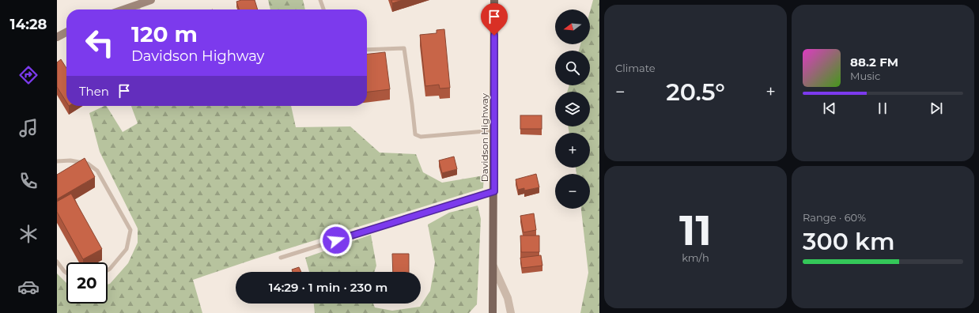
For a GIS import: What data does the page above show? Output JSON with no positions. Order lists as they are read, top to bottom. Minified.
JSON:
{"streets":{"main road":["Davidson Highway"]},"north":"left","page":{"tabs":"14:28","tile":["Climate",["11","km/h"],["Range · 60%","300 km"]],"map_buttons":["+","−"],"turn":["120 m","Davidson Highway"],"song":["88.2 FM","Music"],"then":"Then","heat":["−","20.5°","+"],"limit":"20","trip":"14:29 · 1 min · 230 m"}}
